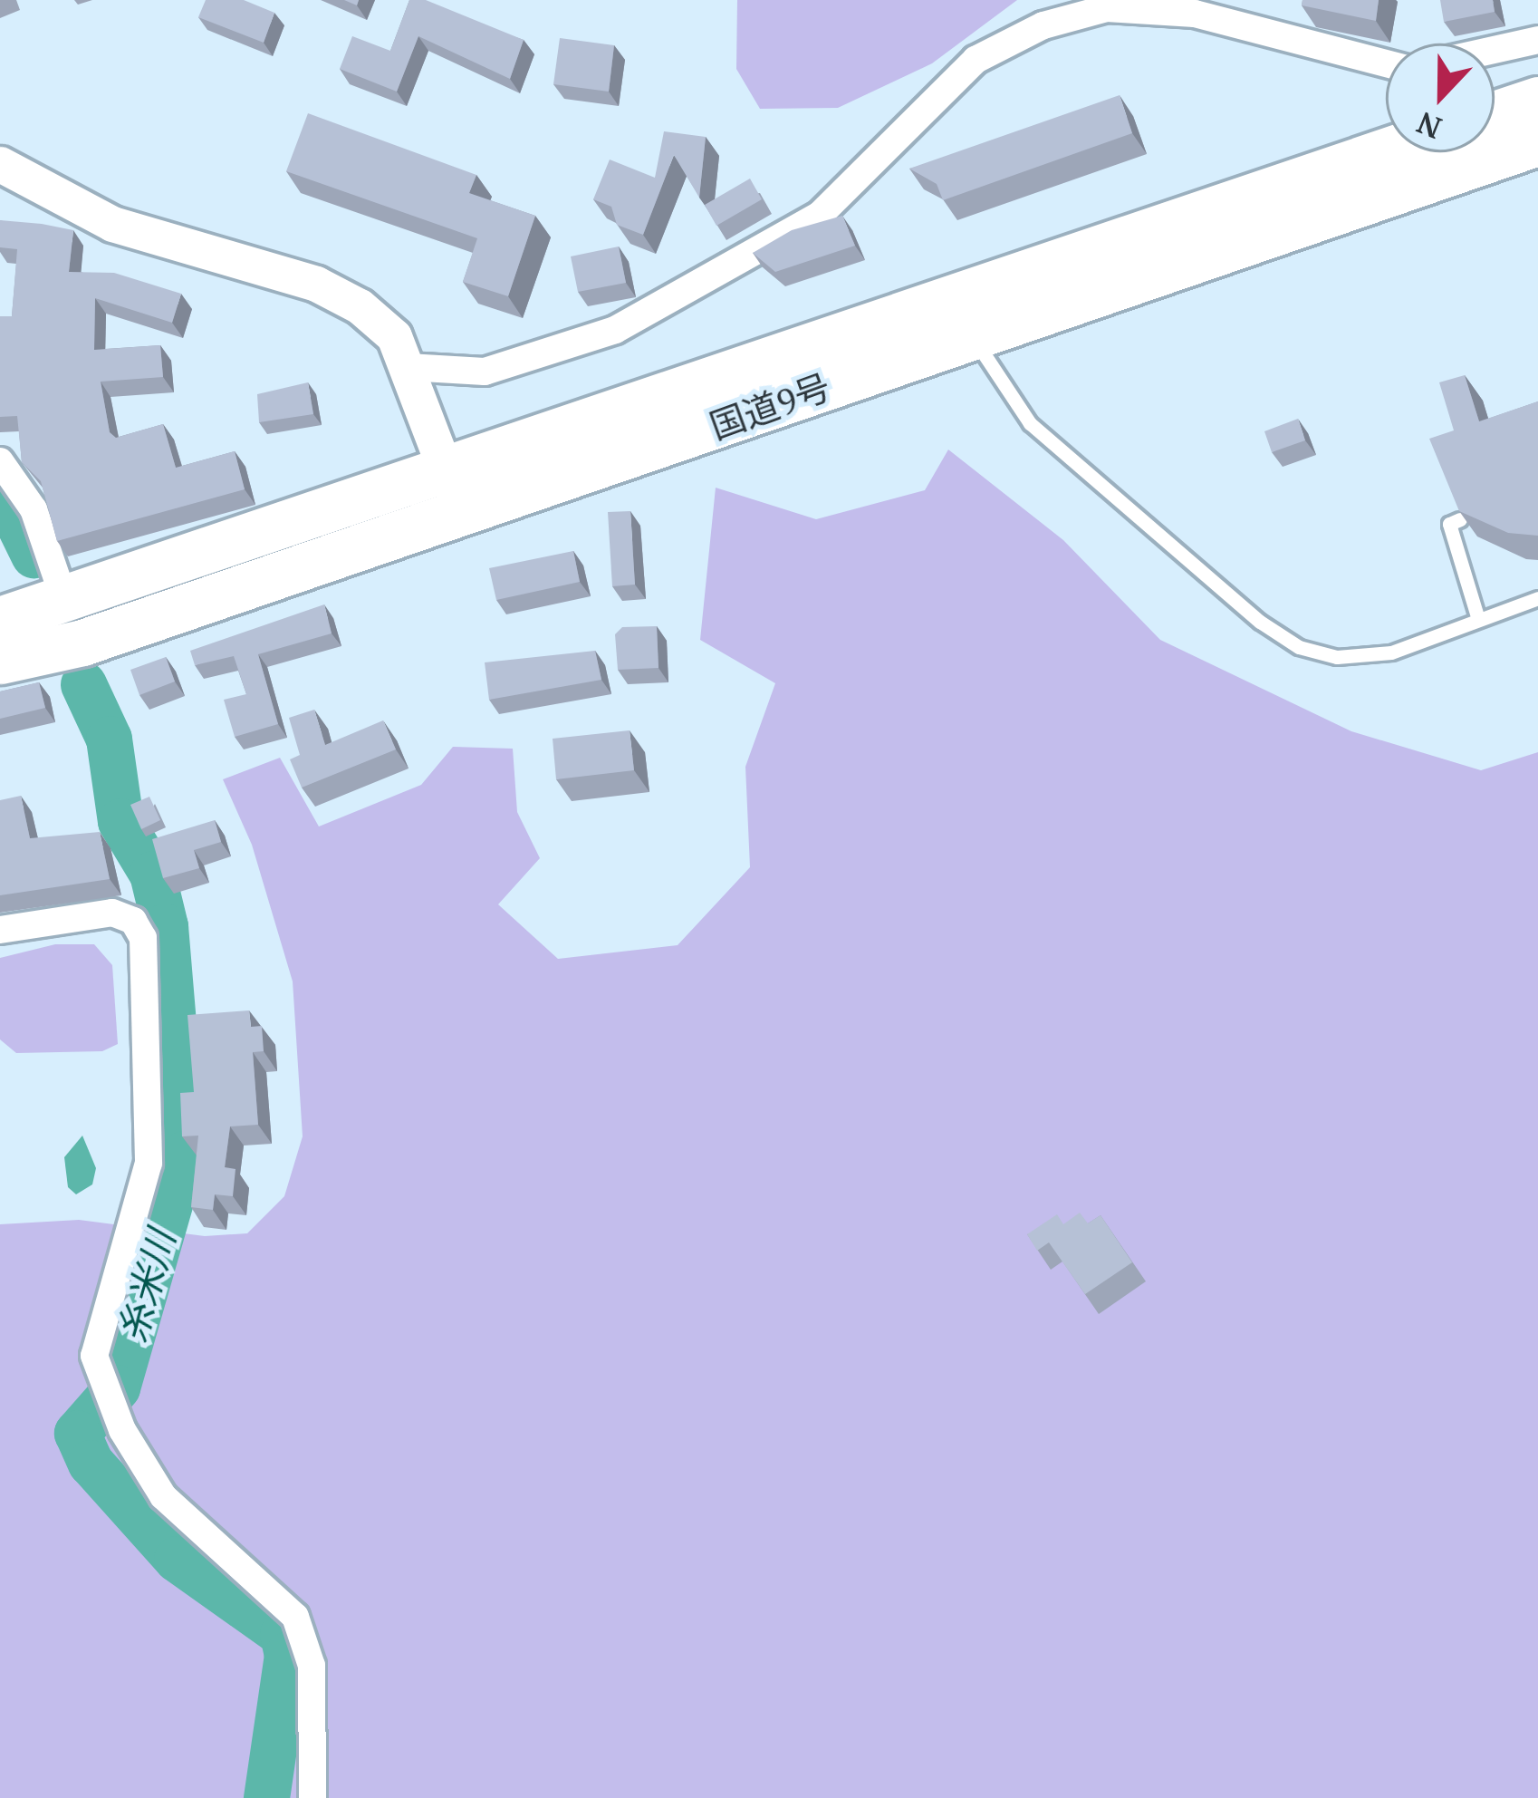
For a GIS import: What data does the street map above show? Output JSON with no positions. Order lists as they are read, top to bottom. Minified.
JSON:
{"streets":{"highway":["国道9号"]},"water":["糸米川"],"north":"bottom"}
